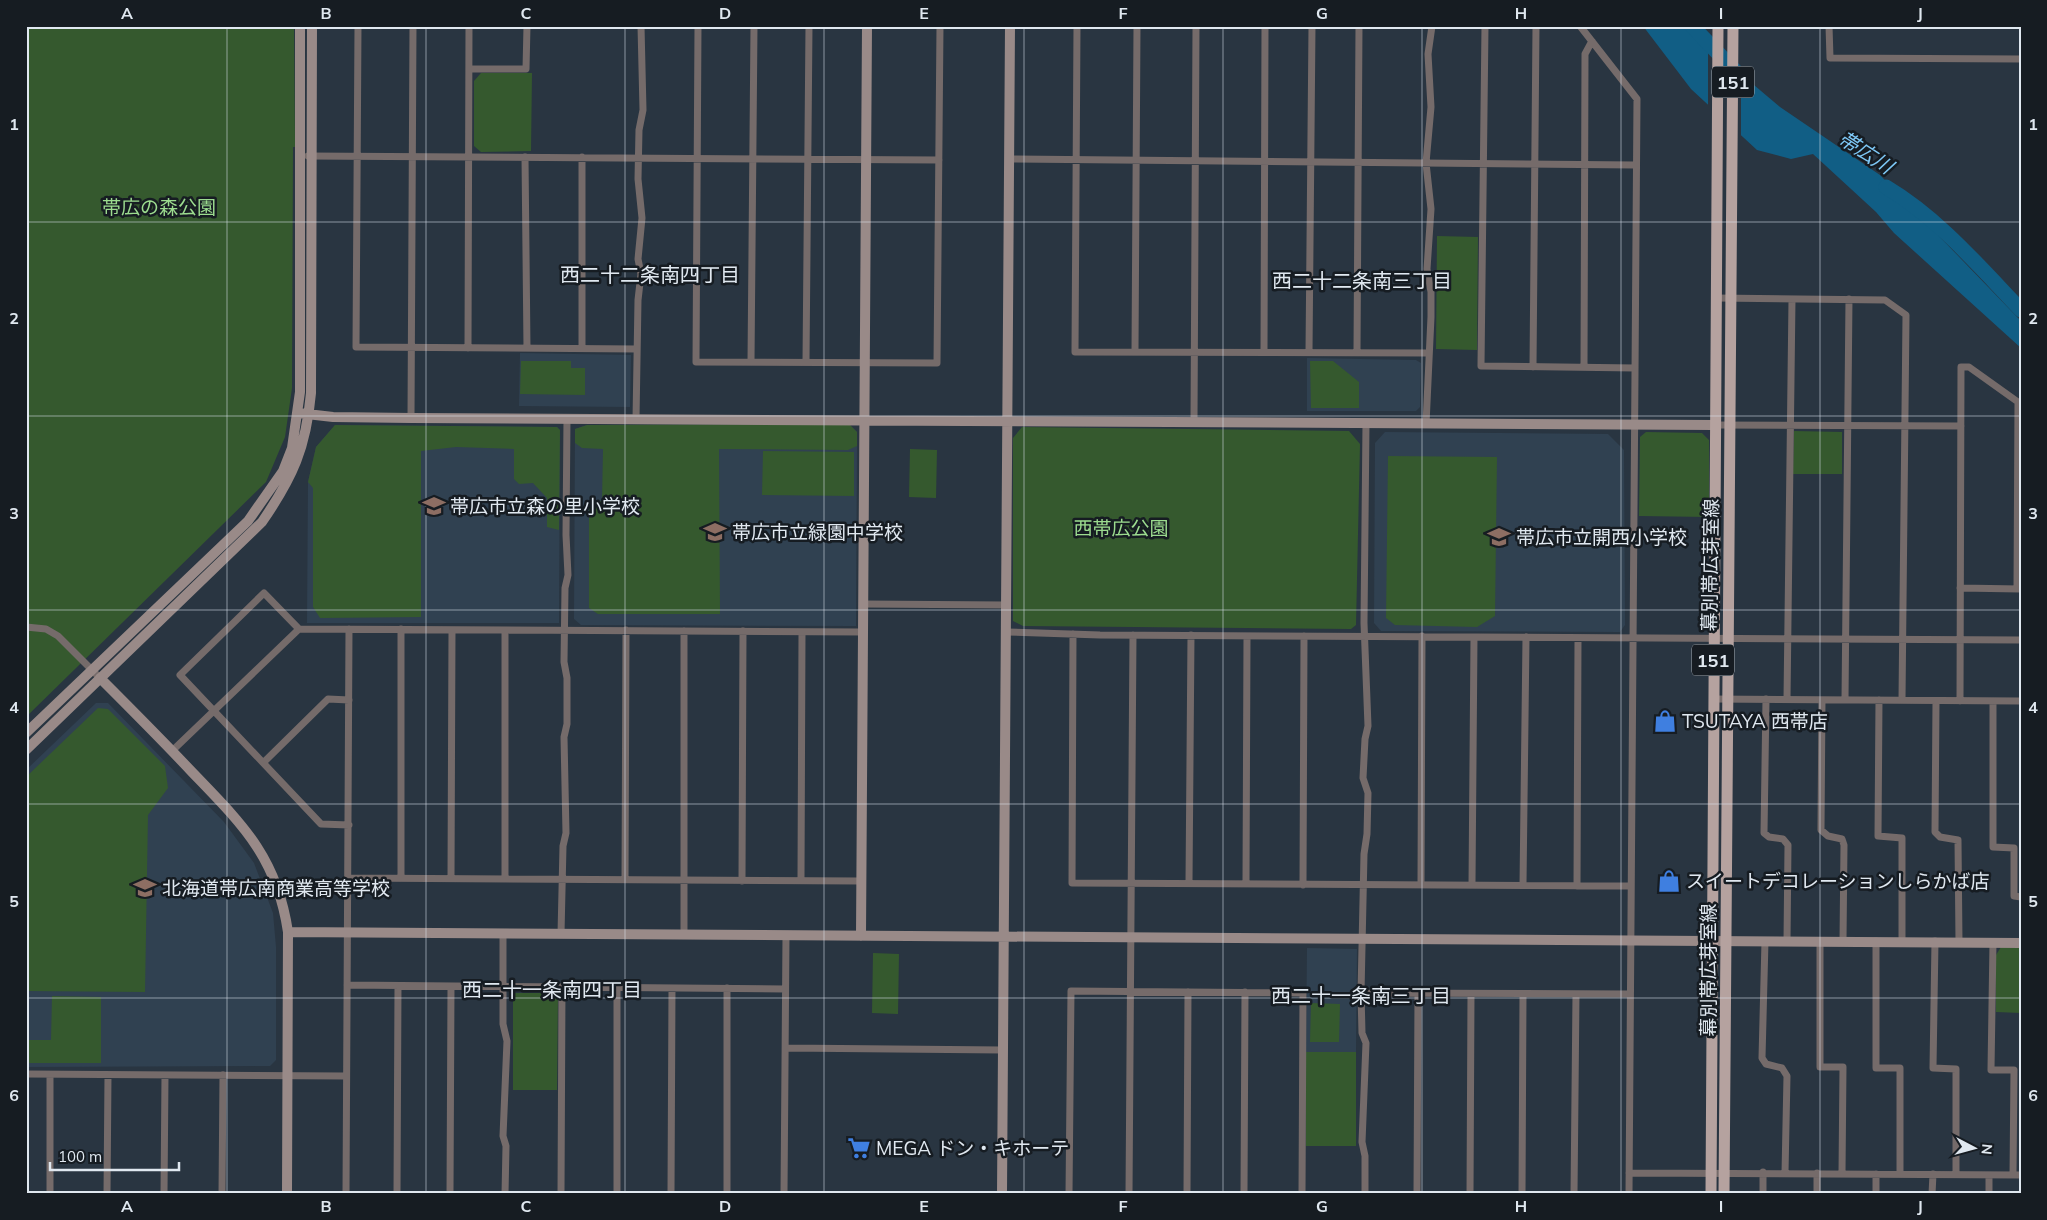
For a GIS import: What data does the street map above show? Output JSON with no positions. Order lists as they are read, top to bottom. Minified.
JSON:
{"streets":{"main road":["151","幕別帯広芽室線"]},"districts":["西二十二条南四丁目","西二十二条南三丁目","西二十一条南四丁目","西二十一条南三丁目"],"water":["帯広川"],"parks":["帯広の森公園","西帯広公園"],"places":{"school or university":["帯広市立森の里小学校","帯広市立緑園中学校","帯広市立開西小学校","北海道帯広南商業高等学校"],"shop":["TSUTAYA 西帯店","スイートデコレーションしらかば店"],"supermarket":["MEGA ドン・キホーテ"]},"scale_bar":"100 m","north":"right","grid":{"columns":["A","B","C","D","E","F","G","H","I","J"],"rows":["1","2","3","4","5","6"]}}
